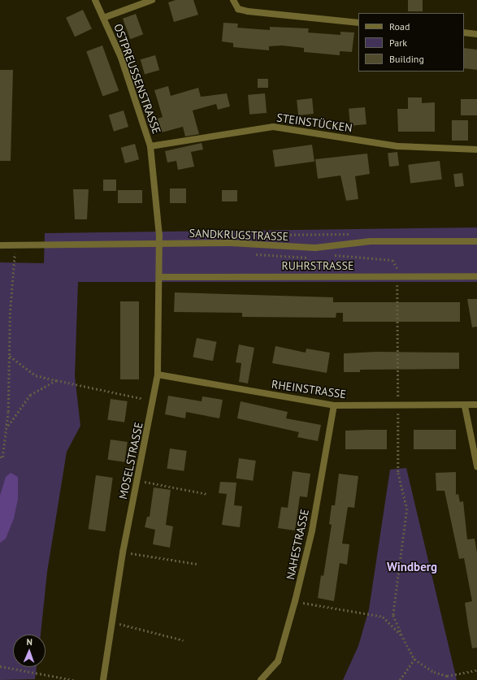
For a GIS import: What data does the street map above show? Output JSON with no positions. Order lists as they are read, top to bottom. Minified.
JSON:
{"streets":{"street":["OSTPREUSSENSTRASSE","STEINSTÜCKEN","SANDKRUGSTRASSE","RUHRSTRASSE","RHEINSTRASSE","MOSELSTRASSE","NAHESTRASSE"]},"crossings":[["OSTPREUSSENSTRASSE","STEINSTÜCKEN"],["OSTPREUSSENSTRASSE","SANDKRUGSTRASSE"],["OSTPREUSSENSTRASSE","MOSELSTRASSE"],["SANDKRUGSTRASSE","MOSELSTRASSE"],["RUHRSTRASSE","MOSELSTRASSE"],["RHEINSTRASSE","MOSELSTRASSE"],["RHEINSTRASSE","NAHESTRASSE"]],"districts":["Windberg"],"legend":["Road","Park","Building"],"north":"top"}
